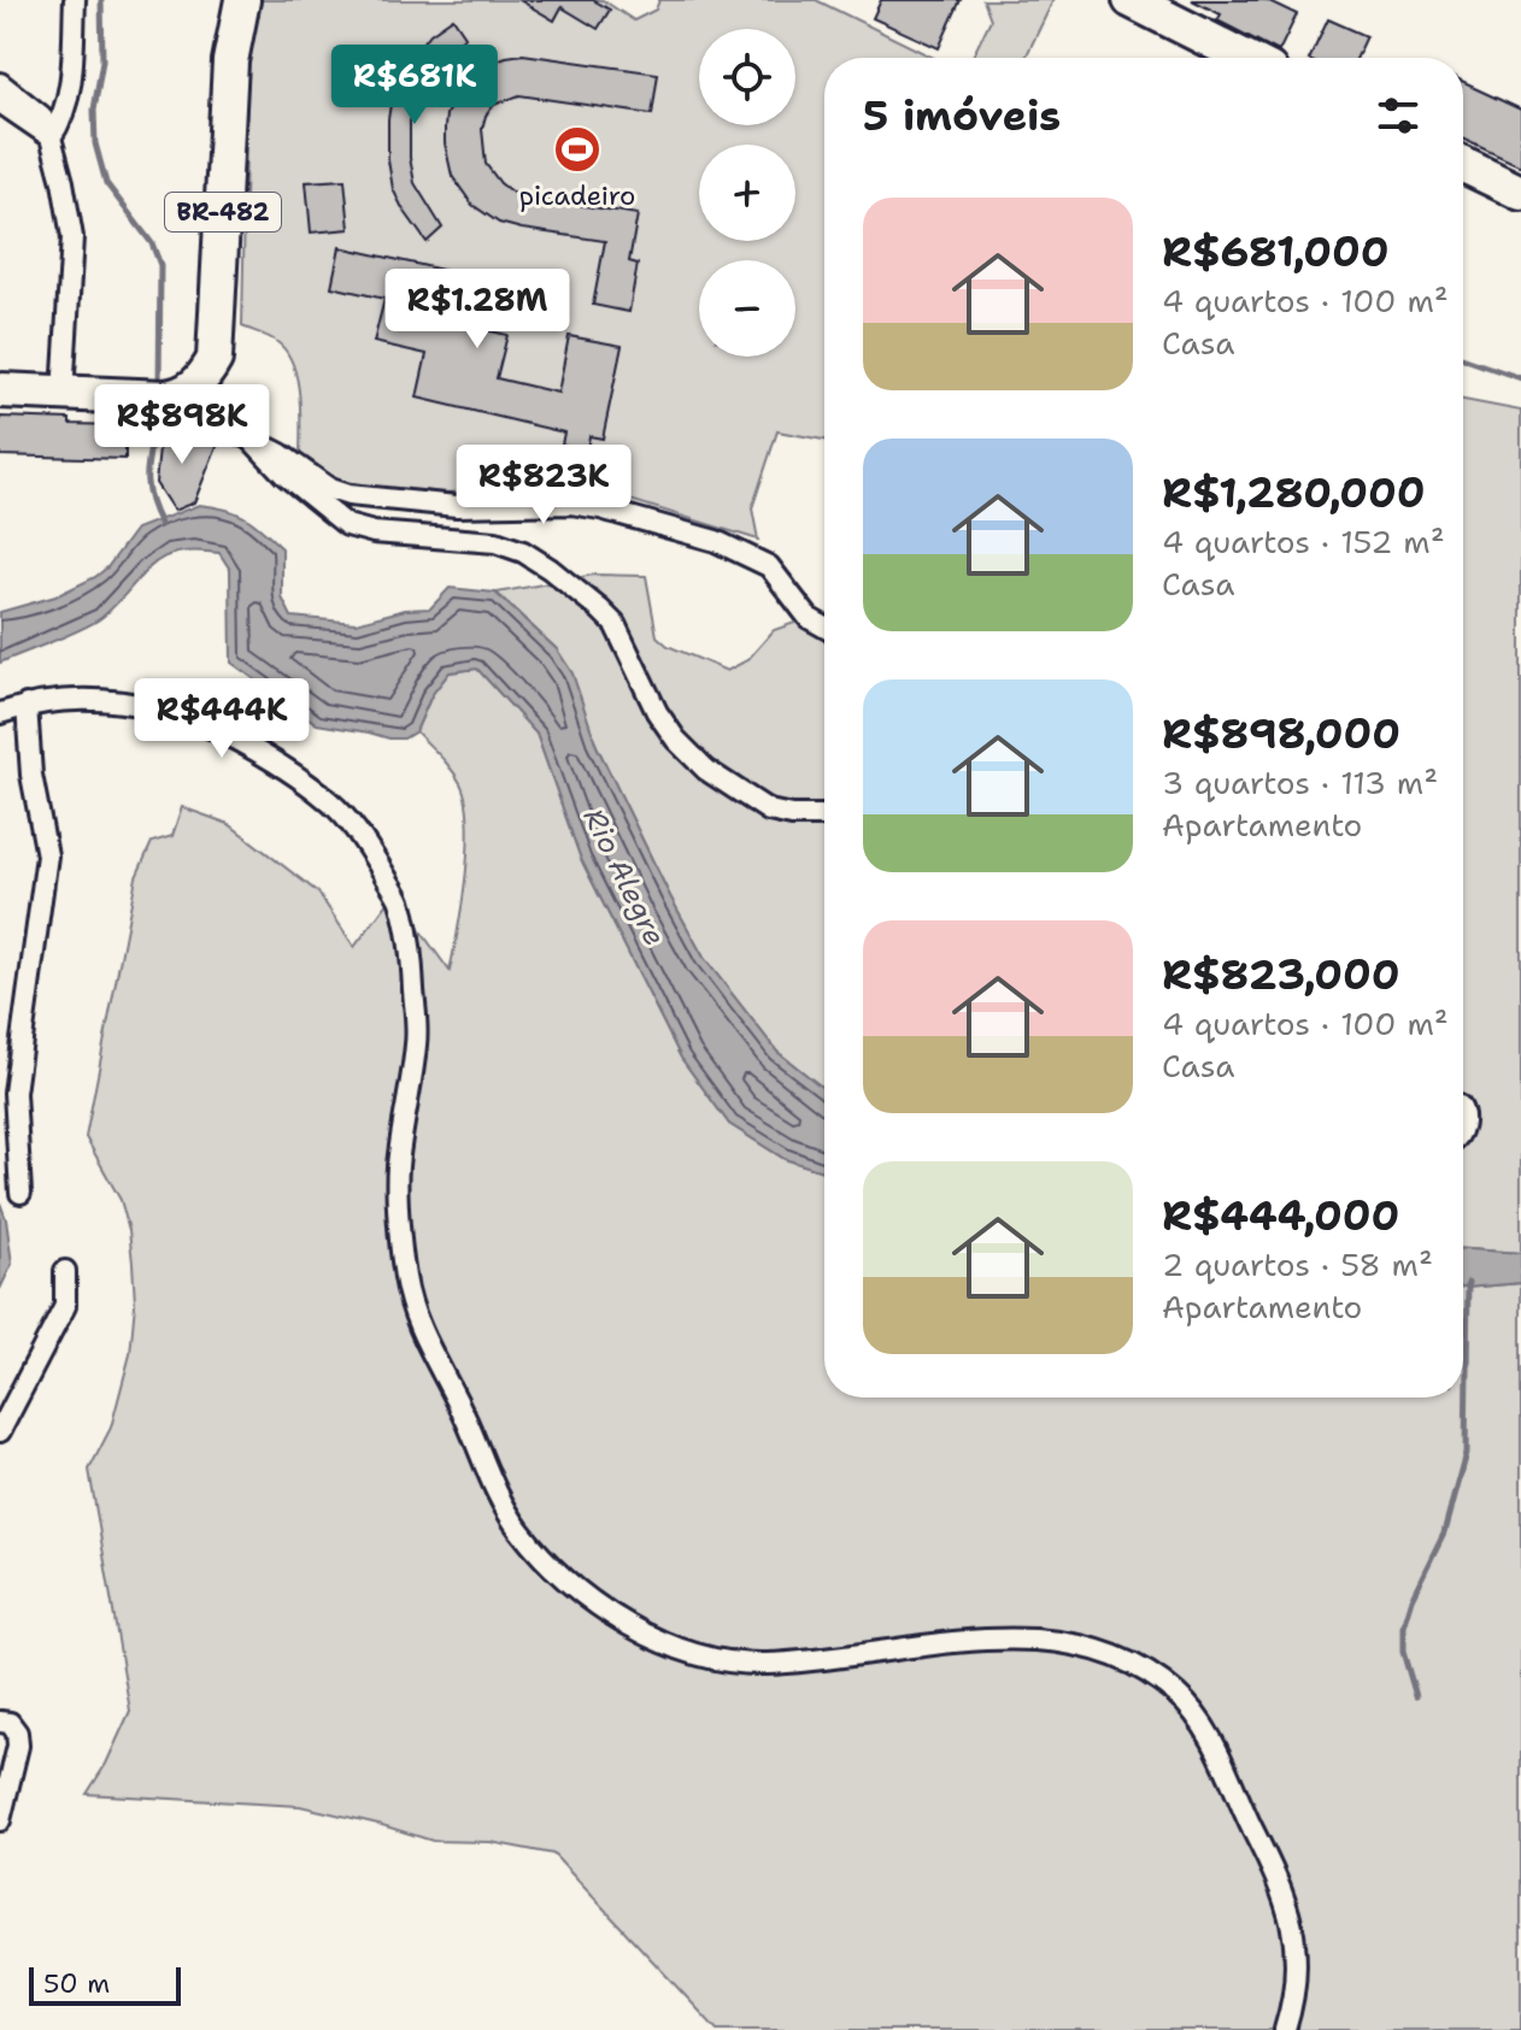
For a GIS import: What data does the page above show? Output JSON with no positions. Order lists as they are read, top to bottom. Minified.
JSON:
{"streets":{"highway":["BR-482"]},"water":["Rio Alegre"],"places":{"sports":["picadeiro"]},"scale_bar":"50 m","page":{"map_buttons":["+","−"],"price":["R$681K","R$1.28M","R$898K","R$823K","R$444K"],"heading":"5 imóveis","list":[{"name":"R$681,000","note":"4 quartos · 100 m² · Casa"},{"name":"R$1,280,000","note":"4 quartos · 152 m² · Casa"},{"name":"R$898,000","note":"3 quartos · 113 m² · Apartamento"},{"name":"R$823,000","note":"4 quartos · 100 m² · Casa"},{"name":"R$444,000","note":"2 quartos · 58 m² · Apartamento"}],"scale":"50 m"}}
